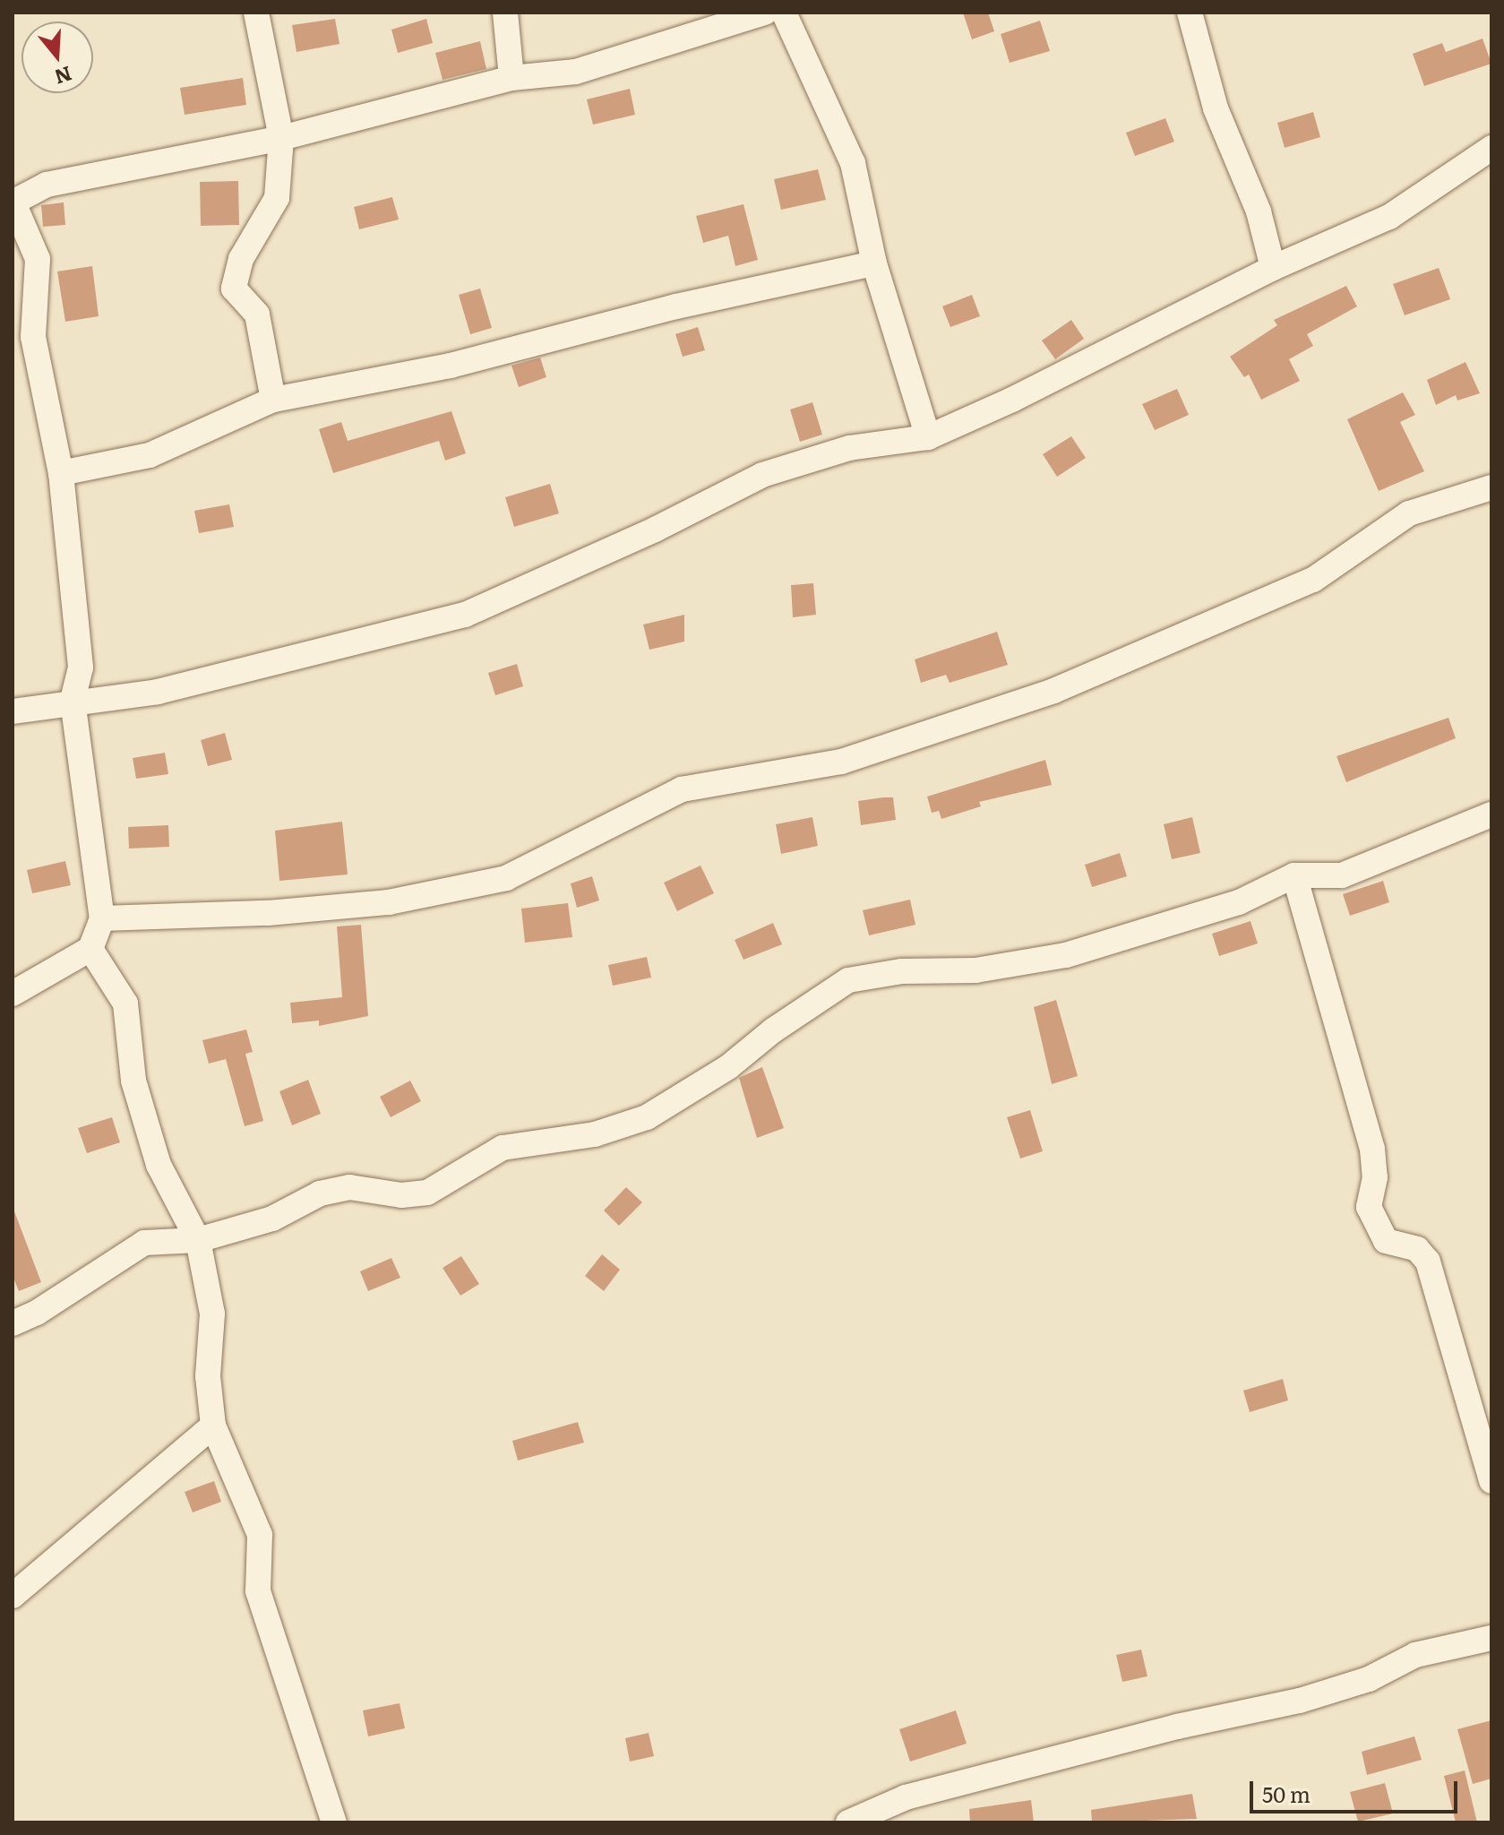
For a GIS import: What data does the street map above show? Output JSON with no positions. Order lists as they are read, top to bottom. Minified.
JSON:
{"scale_bar":"50 m","north":"bottom"}
